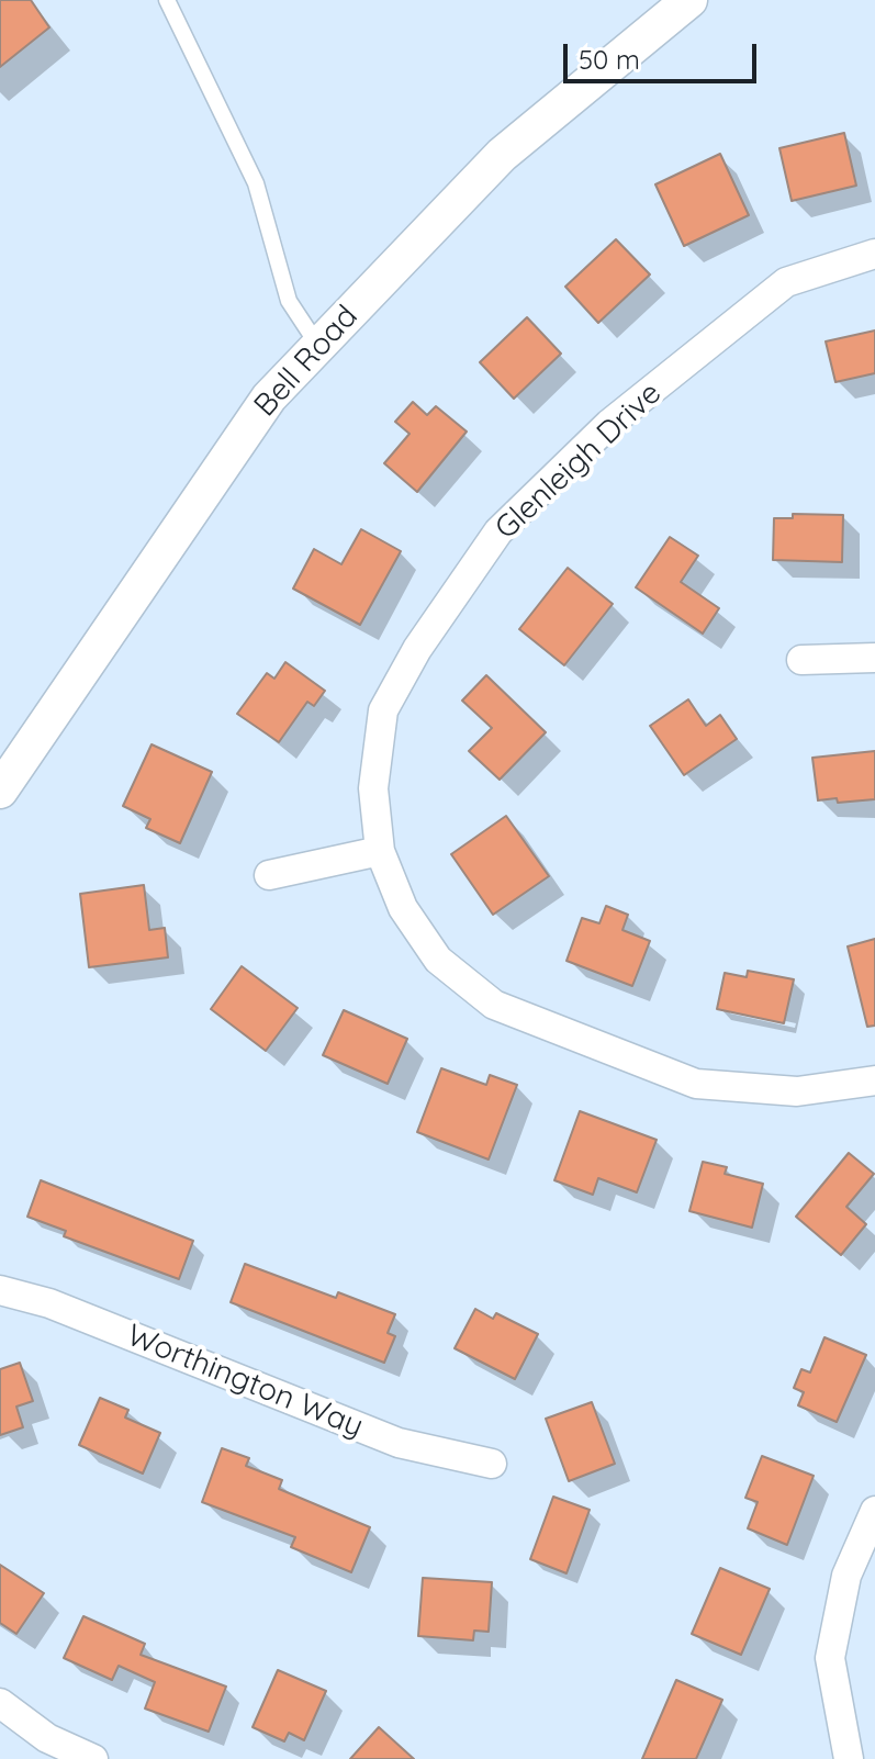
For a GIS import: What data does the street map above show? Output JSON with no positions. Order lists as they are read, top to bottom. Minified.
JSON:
{"streets":{"street":["Bell Road","Glenleigh Drive","Worthington Way"]},"scale_bar":"50 m"}
